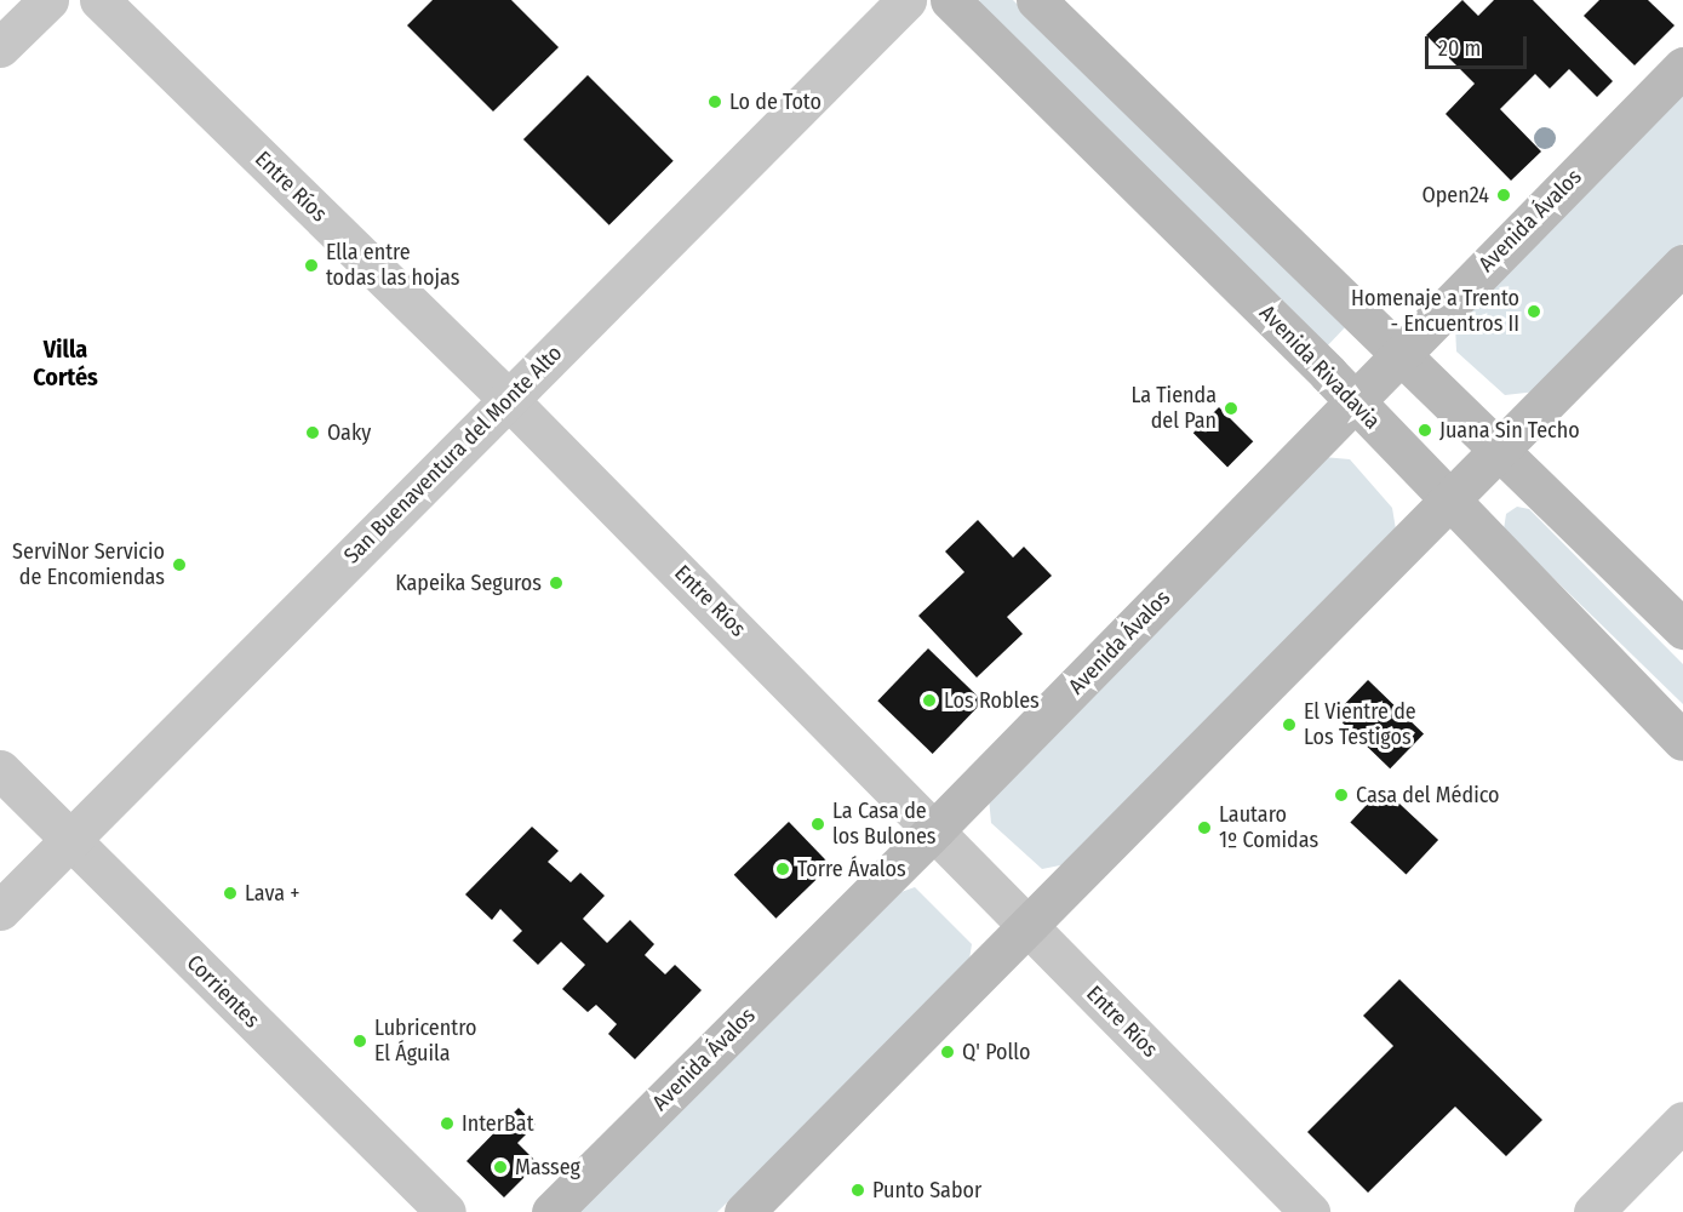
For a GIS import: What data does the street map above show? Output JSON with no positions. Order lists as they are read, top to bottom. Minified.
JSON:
{"streets":{"main road":["Avenida Ávalos","Avenida Rivadavia"],"street":["Entre Ríos","San Buenaventura del Monte Alto","Corrientes"]},"crossings":[["Entre Ríos","Avenida Ávalos"],["Entre Ríos","San Buenaventura del Monte Alto"],["Avenida Ávalos","Avenida Rivadavia"],["San Buenaventura del Monte Alto","Corrientes"]],"districts":["Villa Cortés"],"places":["Lo de Toto","Open24","Ella entre todas las hojas","Homenaje a Trento - Encuentros II","La Tienda del Pan","Juana Sin Techo","Oaky","ServiNor Servicio de Encomiendas","Kapeika Seguros","Los Robles","El Vientre de Los Testigos","Casa del Médico","La Casa de los Bulones","Lautaro 1º Comidas","Torre Ávalos","Lava +","Lubricentro El Águila","Q' Pollo","InterBat","Masseg","Punto Sabor"],"scale_bar":"20 m"}
